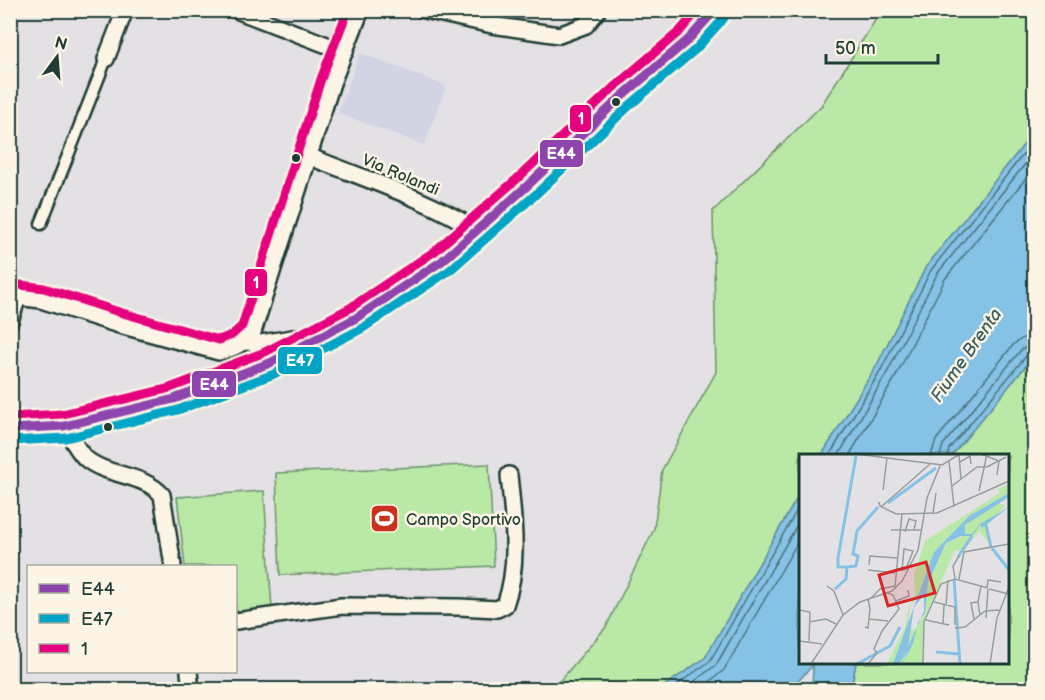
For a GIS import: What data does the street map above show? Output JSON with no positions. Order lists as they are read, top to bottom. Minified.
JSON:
{"streets":{"street":["Via Rolandi"]},"water":["Fiume Brenta"],"places":{"sports":["Campo Sportivo"]},"lines":["transit line E44","transit line 1","transit line E47"],"legend":["E44","E47","1"],"scale_bar":"50 m","north":"top"}
